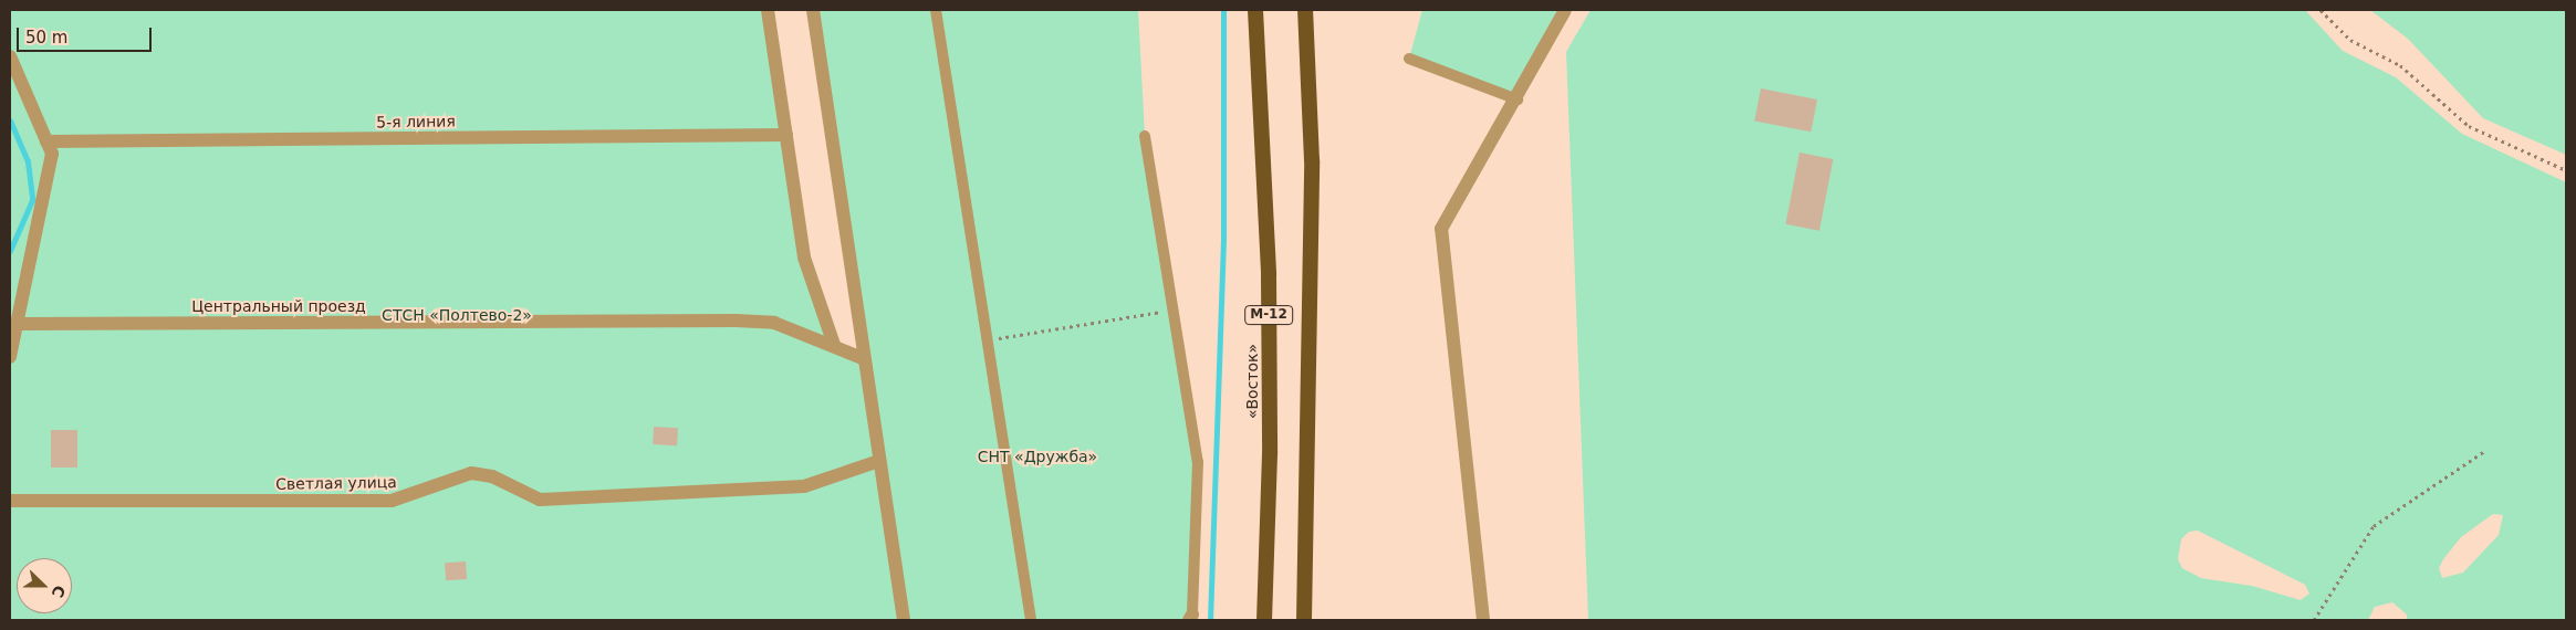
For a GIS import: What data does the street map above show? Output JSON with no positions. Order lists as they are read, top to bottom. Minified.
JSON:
{"streets":{"highway":["М-12","«Восток»"],"street":["5-я линия","Центральный проезд","Светлая улица"]},"parks":["СТСН «Полтево-2»","СНТ «Дружба»"],"scale_bar":"50 m","north":"right"}
